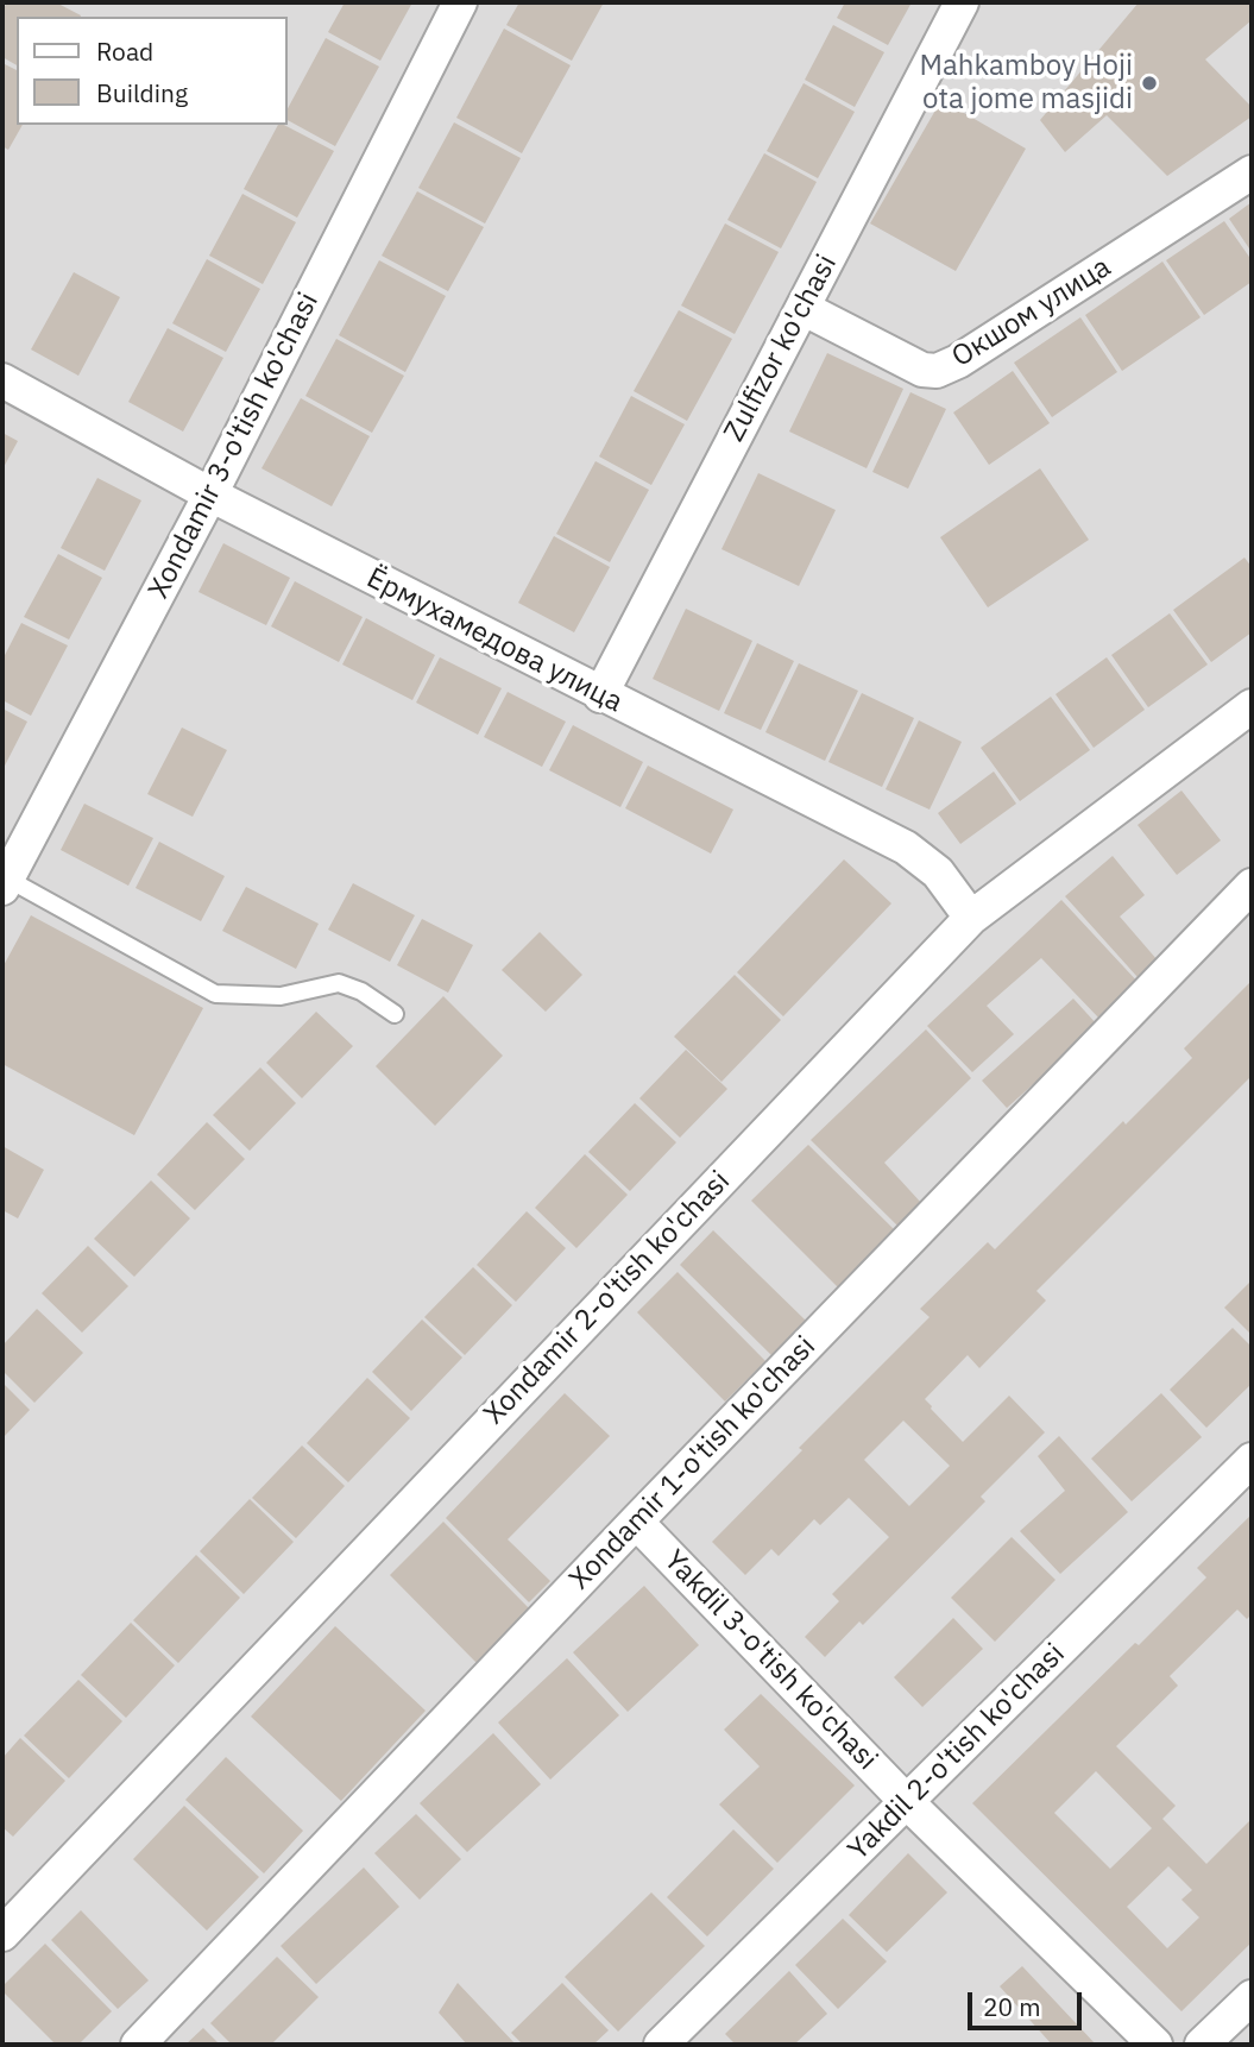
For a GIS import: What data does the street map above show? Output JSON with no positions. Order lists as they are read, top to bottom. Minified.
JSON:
{"streets":{"street":["Окшом улица","Zulfizor ko'chasi","Xondamir 3-o'tish ko'chasi","Ёрмухамедова улица","Xondamir 2-o'tish ko'chasi","Xondamir 1-o'tish ko'chasi","Yakdil 3-o'tish ko'chasi","Yakdil 2-o'tish ko'chasi"]},"crossings":[["Окшом улица","Zulfizor ko'chasi"],["Zulfizor ko'chasi","Ёрмухамедова улица"],["Xondamir 3-o'tish ko'chasi","Ёрмухамедова улица"],["Ёрмухамедова улица","Xondamir 2-o'tish ko'chasi"],["Xondamir 1-o'tish ko'chasi","Yakdil 3-o'tish ko'chasi"],["Yakdil 3-o'tish ko'chasi","Yakdil 2-o'tish ko'chasi"]],"places":["Mahkamboy Hoji ota jome masjidi"],"legend":["Road","Building"],"scale_bar":"20 m"}
